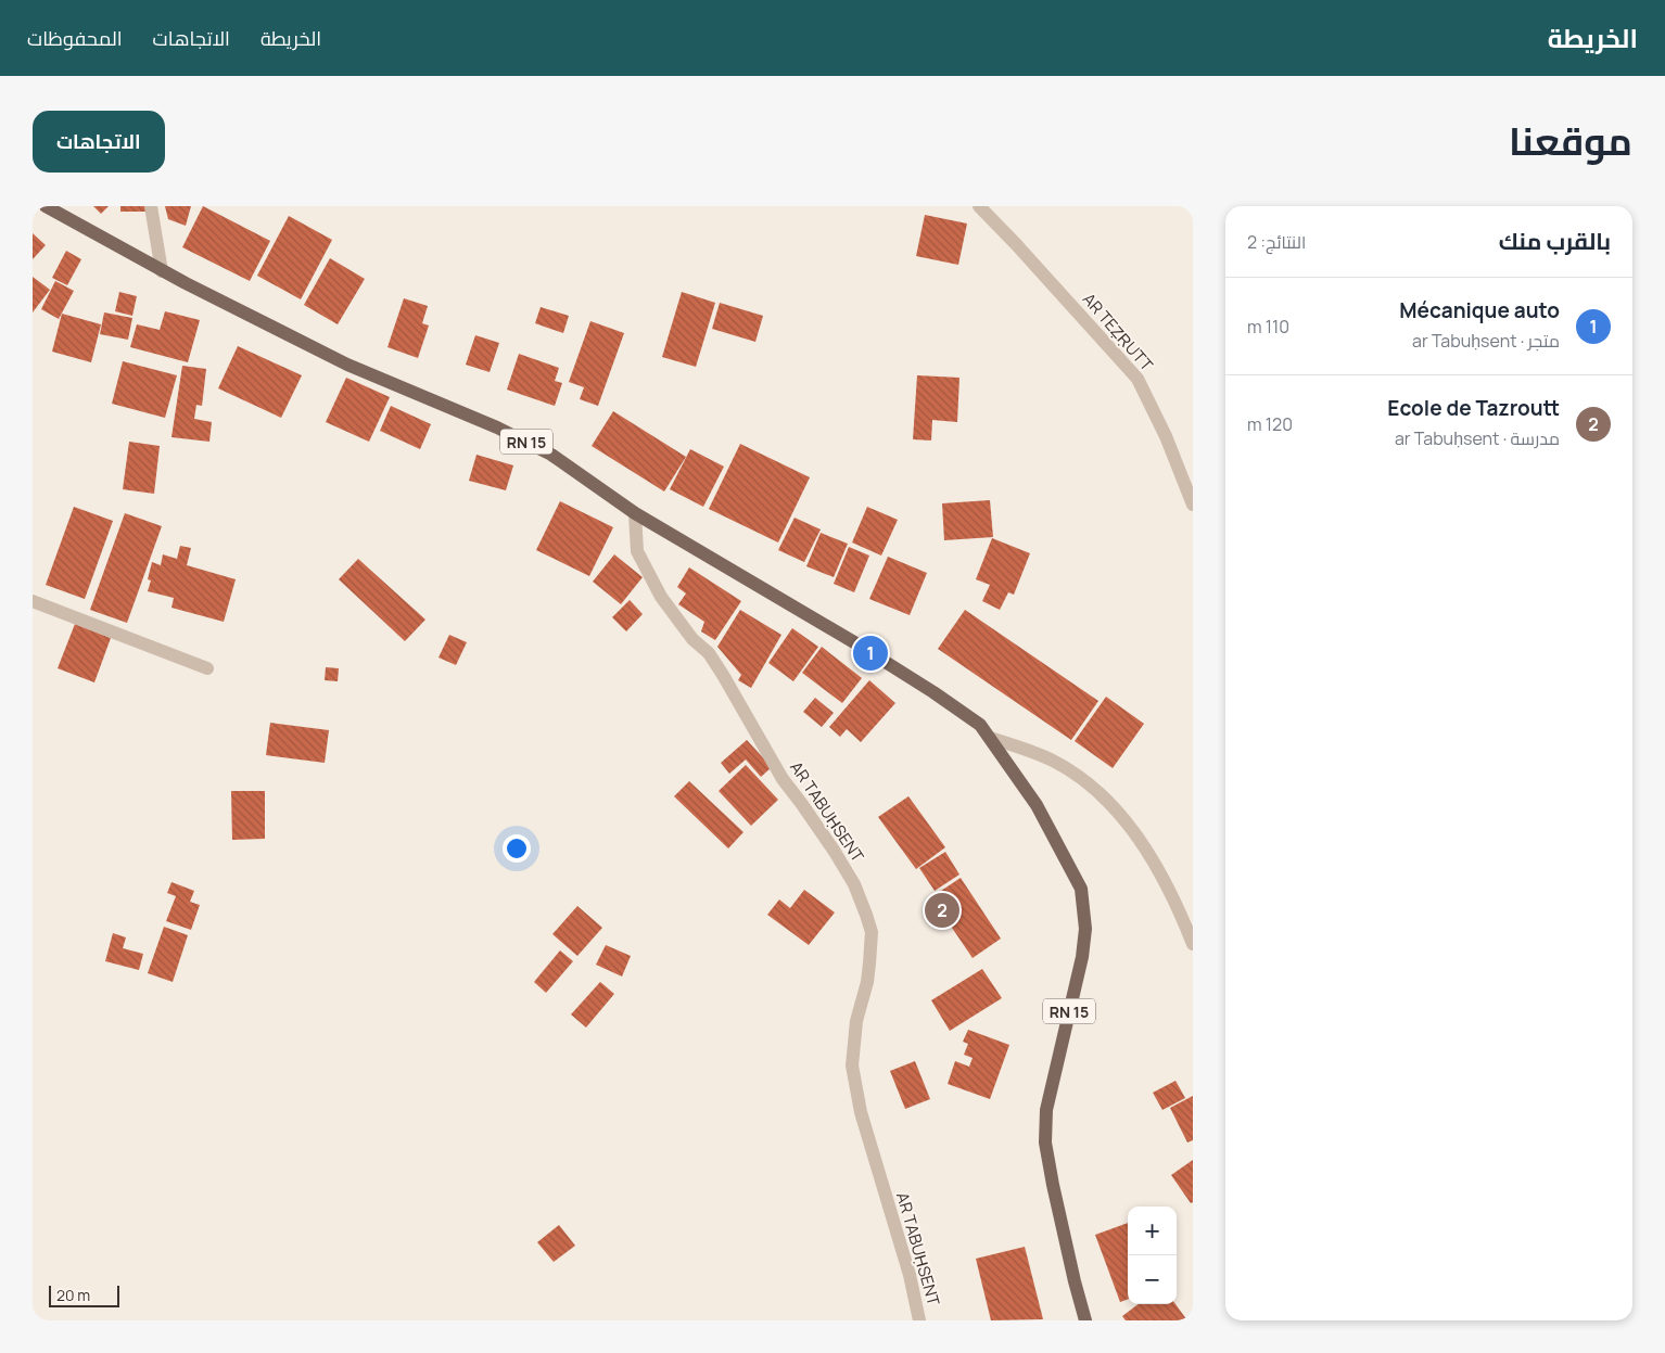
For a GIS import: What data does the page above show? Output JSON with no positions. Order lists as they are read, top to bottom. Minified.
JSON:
{"streets":{"main road":["RN 15"],"street":["AR TEẒṚUTT","AR TABUḤSENT"]},"crossings":[["RN 15","AR TABUḤSENT"]],"scale_bar":"20 m","page":{"header":"الخريطة","nav":["الخريطة","الاتجاهات","المحفوظات"],"title":"موقعنا","buttons":"الاتجاهات","heading":["بالقرب منك","النتائج: 2"],"list":[{"mark":"1","name":"Mécanique auto","note":"متجر · ar Tabuḥsent","value":"110 m"},{"mark":"2","name":"Ecole de Tazroutt","note":"مدرسة · ar Tabuḥsent","value":"120 m"}],"pins":["1","2"],"map_buttons":["+","−"],"scale":"20 m"}}
